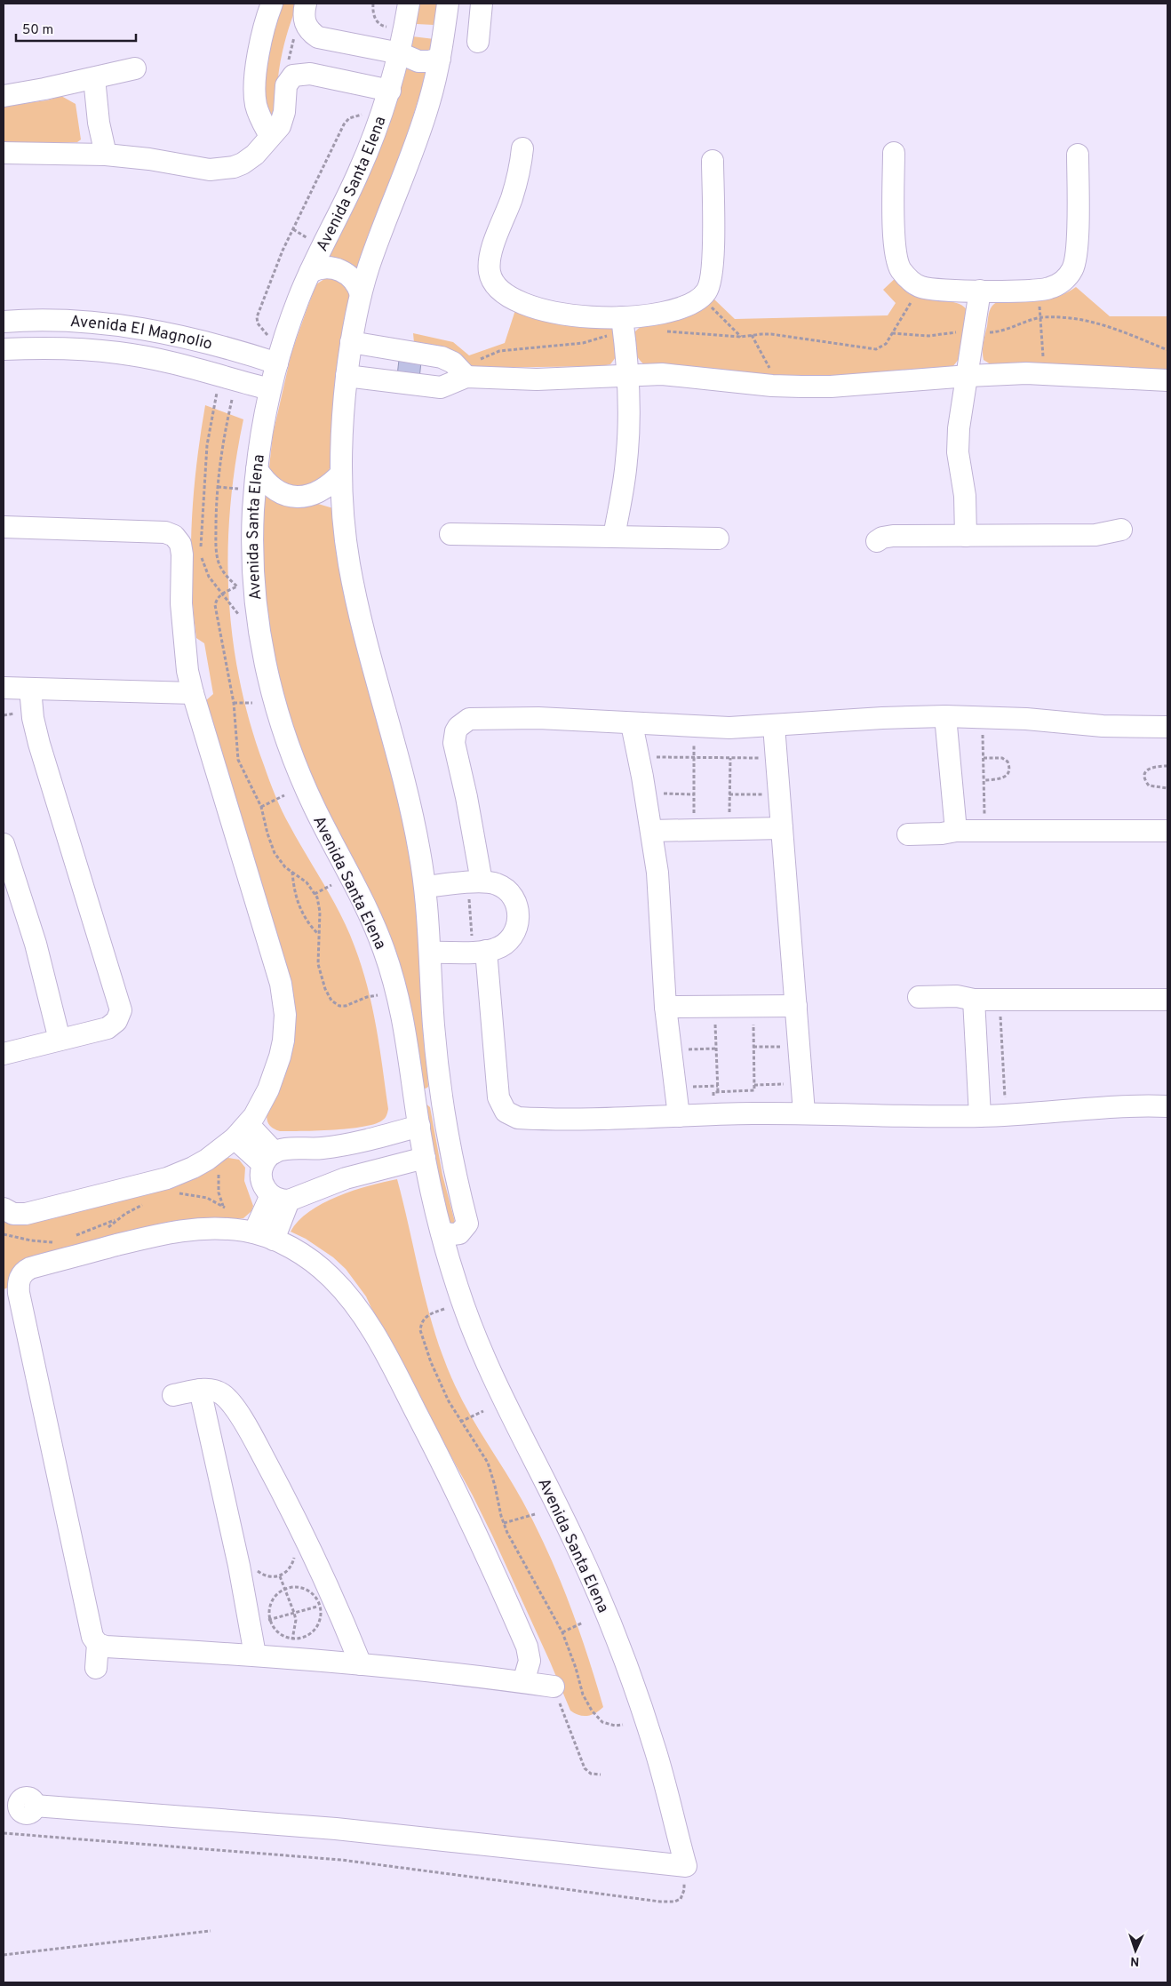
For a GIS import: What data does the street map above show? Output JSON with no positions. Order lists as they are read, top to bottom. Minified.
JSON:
{"streets":{"street":["Avenida Santa Elena","Avenida El Magnolio"]},"crossings":[["Avenida Santa Elena","Avenida El Magnolio"]],"scale_bar":"50 m","north":"bottom"}
